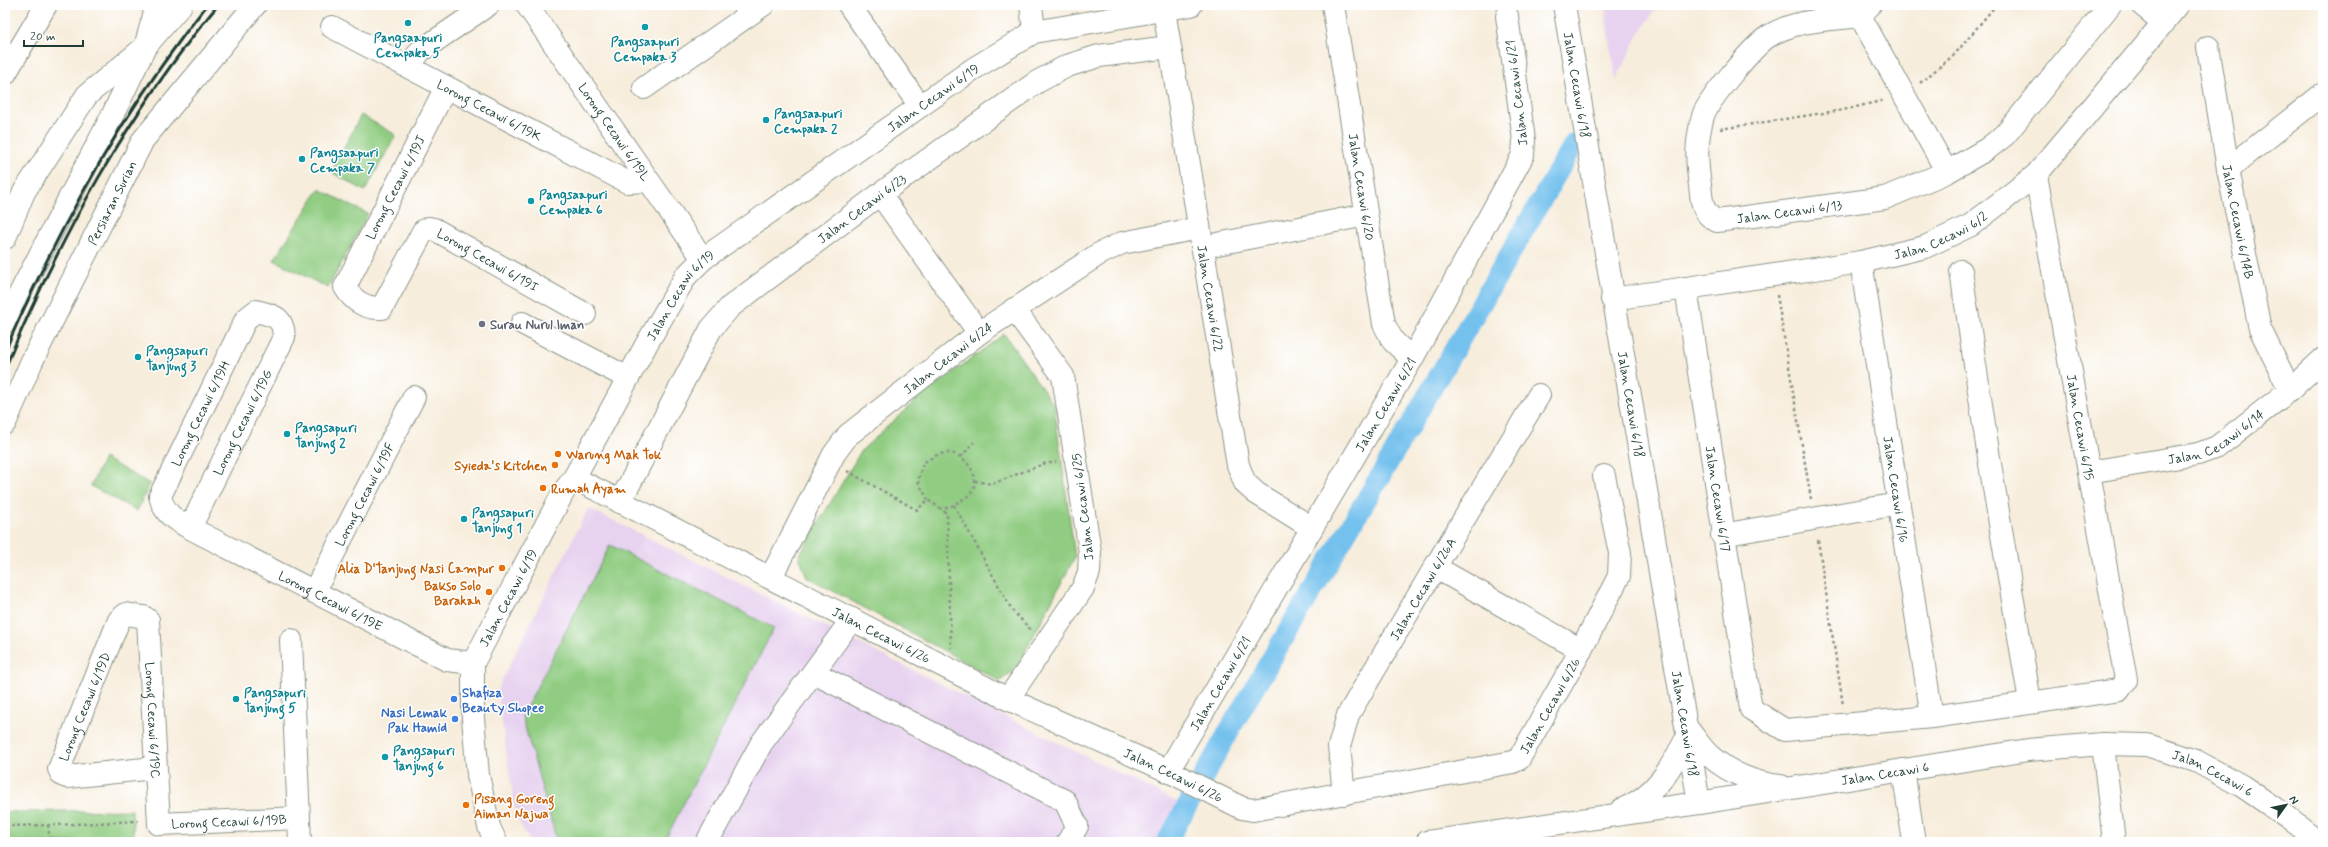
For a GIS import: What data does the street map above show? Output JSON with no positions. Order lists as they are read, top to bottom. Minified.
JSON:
{"streets":{"main road":["Jalan Cecawi 6/18","Jalan Cecawi 6/21","Jalan Cecawi 6/19","Lorong Cecawi 6/19K","Lorong Cecawi 6/19L","Lorong Cecawi 6/19J","Jalan Cecawi 6/20","Persiaran Surian","Jalan Cecawi 6/23","Jalan Cecawi 6/13","Jalan Cecawi 6/14B","Jalan Cecawi 6/2","Lorong Cecawi 6/19I","Jalan Cecawi 6/22","Jalan Cecawi 6/24","Lorong Cecawi 6/19H","Lorong Cecawi 6/19G","Jalan Cecawi 6/15","Jalan Cecawi 6/14","Jalan Cecawi 6/16","Lorong Cecawi 6/19F","Jalan Cecawi 6/17","Jalan Cecawi 6/25","Jalan Cecawi 6/26A","Lorong Cecawi 6/19E","Jalan Cecawi 6/26","Lorong Cecawi 6/19D","Lorong Cecawi 6/19C","Jalan Cecawi 6","Lorong Cecawi 6/19B"]},"crossings":[["Jalan Cecawi 6/18","Jalan Cecawi 6/2"],["Jalan Cecawi 6/18","Jalan Cecawi 6"],["Jalan Cecawi 6/21","Jalan Cecawi 6/20"],["Jalan Cecawi 6/21","Jalan Cecawi 6/22"],["Jalan Cecawi 6/21","Jalan Cecawi 6/26"],["Jalan Cecawi 6/19","Lorong Cecawi 6/19L"],["Jalan Cecawi 6/19","Lorong Cecawi 6/19E"],["Jalan Cecawi 6/19","Jalan Cecawi 6/26"],["Lorong Cecawi 6/19K","Lorong Cecawi 6/19L"],["Lorong Cecawi 6/19K","Lorong Cecawi 6/19J"],["Lorong Cecawi 6/19J","Lorong Cecawi 6/19I"],["Jalan Cecawi 6/20","Jalan Cecawi 6/24"],["Jalan Cecawi 6/23","Jalan Cecawi 6/22"],["Jalan Cecawi 6/23","Jalan Cecawi 6/26"],["Jalan Cecawi 6/14B","Jalan Cecawi 6/14"],["Jalan Cecawi 6/2","Jalan Cecawi 6/15"],["Jalan Cecawi 6/2","Jalan Cecawi 6/16"],["Jalan Cecawi 6/2","Jalan Cecawi 6/17"],["Jalan Cecawi 6/22","Jalan Cecawi 6/24"],["Jalan Cecawi 6/24","Jalan Cecawi 6/25"],["Jalan Cecawi 6/24","Jalan Cecawi 6/26"],["Lorong Cecawi 6/19H","Lorong Cecawi 6/19G"],["Lorong Cecawi 6/19H","Lorong Cecawi 6/19E"],["Lorong Cecawi 6/19G","Lorong Cecawi 6/19E"],["Jalan Cecawi 6/15","Jalan Cecawi 6/14"],["Jalan Cecawi 6/16","Jalan Cecawi 6/17"],["Lorong Cecawi 6/19F","Lorong Cecawi 6/19E"],["Jalan Cecawi 6/25","Jalan Cecawi 6/26"],["Jalan Cecawi 6/26A","Jalan Cecawi 6/26"],["Lorong Cecawi 6/19D","Lorong Cecawi 6/19C"],["Lorong Cecawi 6/19C","Lorong Cecawi 6/19B"]],"places":["Pangsaapuri Cempaka 5","Pangsaapuri Cempaka 3","Pangsaapuri Cempaka 2","Pangsaapuri Cempaka 7","Pangsaapuri Cempaka 6","Surau Nurul Iman","Pangsapuri Tanjung 3","Pangsapuri Tanjung 2","Warung Mak Tok","Syieda's Kitchen","Rumah Ayam","Pangsapuri Tanjung 1","Alia D'Tanjung Nasi Campur","Bakso Solo Barakah","Pangsapuri Tanjung 5","Shafiza Beauty Shopee","Nasi Lemak Pak Hamid","Pangsapuri Tanjung 6","Pisang Goreng Aiman Najwa"],"scale_bar":"20 m","north":"top right"}
